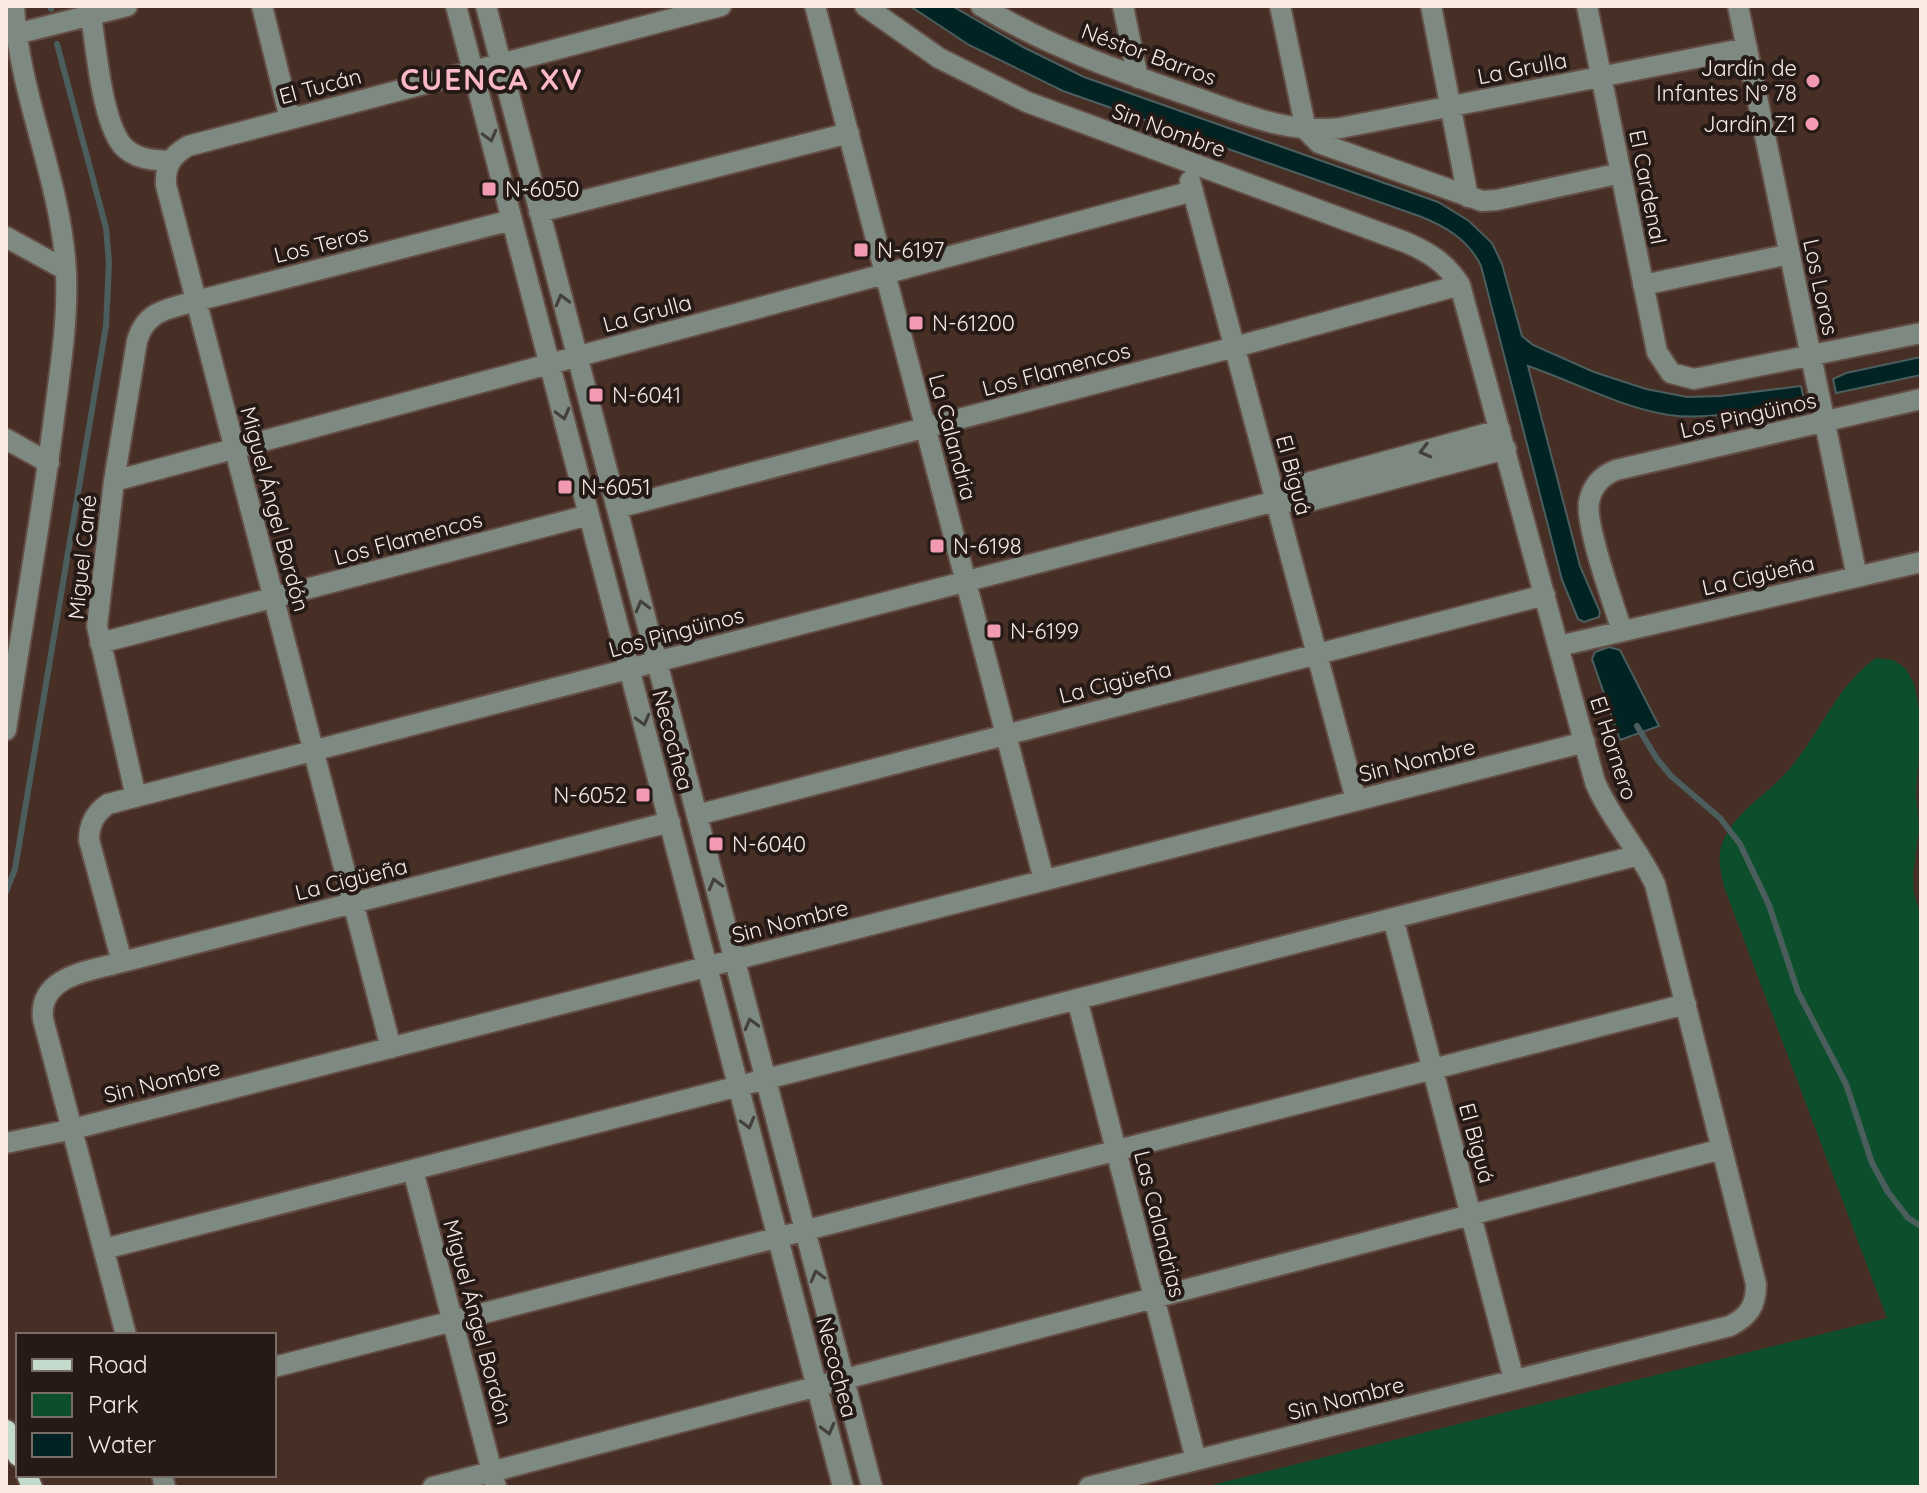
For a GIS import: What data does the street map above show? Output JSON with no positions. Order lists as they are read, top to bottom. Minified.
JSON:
{"streets":{"street":["Néstor Barros","La Grulla","El Tucán","Sin Nombre","El Cardenal","Los Teros","Los Loros","Los Flamencos","Los Pingüinos","La Calandria","El Biguá","Miguel Ángel Bordón","Miguel Cané","La Cigüeña","Necochea","El Hornero","Las Calandrias"]},"crossings":[["Néstor Barros","La Grulla"],["La Grulla","El Cardenal"],["La Grulla","Los Loros"],["La Grulla","La Calandria"],["La Grulla","El Biguá"],["La Grulla","Miguel Ángel Bordón"],["La Grulla","Miguel Cané"],["La Grulla","Necochea"],["El Tucán","Miguel Ángel Bordón"],["El Tucán","Necochea"],["Sin Nombre","Los Flamencos"],["Sin Nombre","La Calandria"],["Sin Nombre","El Biguá"],["Sin Nombre","Miguel Ángel Bordón"],["Sin Nombre","La Cigüeña"],["Sin Nombre","Necochea"],["Sin Nombre","El Hornero"],["Sin Nombre","Las Calandrias"],["El Cardenal","Los Pingüinos"],["Los Teros","Miguel Ángel Bordón"],["Los Teros","Miguel Cané"],["Los Teros","Necochea"],["Los Loros","Los Pingüinos"],["Los Loros","La Cigüeña"],["Los Flamencos","La Calandria"],["Los Flamencos","El Biguá"],["Los Flamencos","Miguel Ángel Bordón"],["Los Flamencos","Miguel Cané"],["Los Flamencos","Necochea"],["Los Flamencos","El Hornero"],["Los Pingüinos","La Calandria"],["Los Pingüinos","El Biguá"],["Los Pingüinos","Miguel Ángel Bordón"],["Los Pingüinos","Miguel Cané"],["Los Pingüinos","La Cigüeña"],["Los Pingüinos","Necochea"],["Los Pingüinos","El Hornero"],["La Calandria","La Cigüeña"],["El Biguá","La Cigüeña"],["Miguel Ángel Bordón","La Cigüeña"],["La Cigüeña","Necochea"],["La Cigüeña","El Hornero"]],"districts":["CUENCA XV"],"places":{"other":["Jardín de Infantes N° 78","Jardín Z1"],"transit":["N-6050","N-6197","N-61200","N-6041","N-6051","N-6198","N-6199","N-6052","N-6040"]},"legend":["Road","Park","Water"]}
